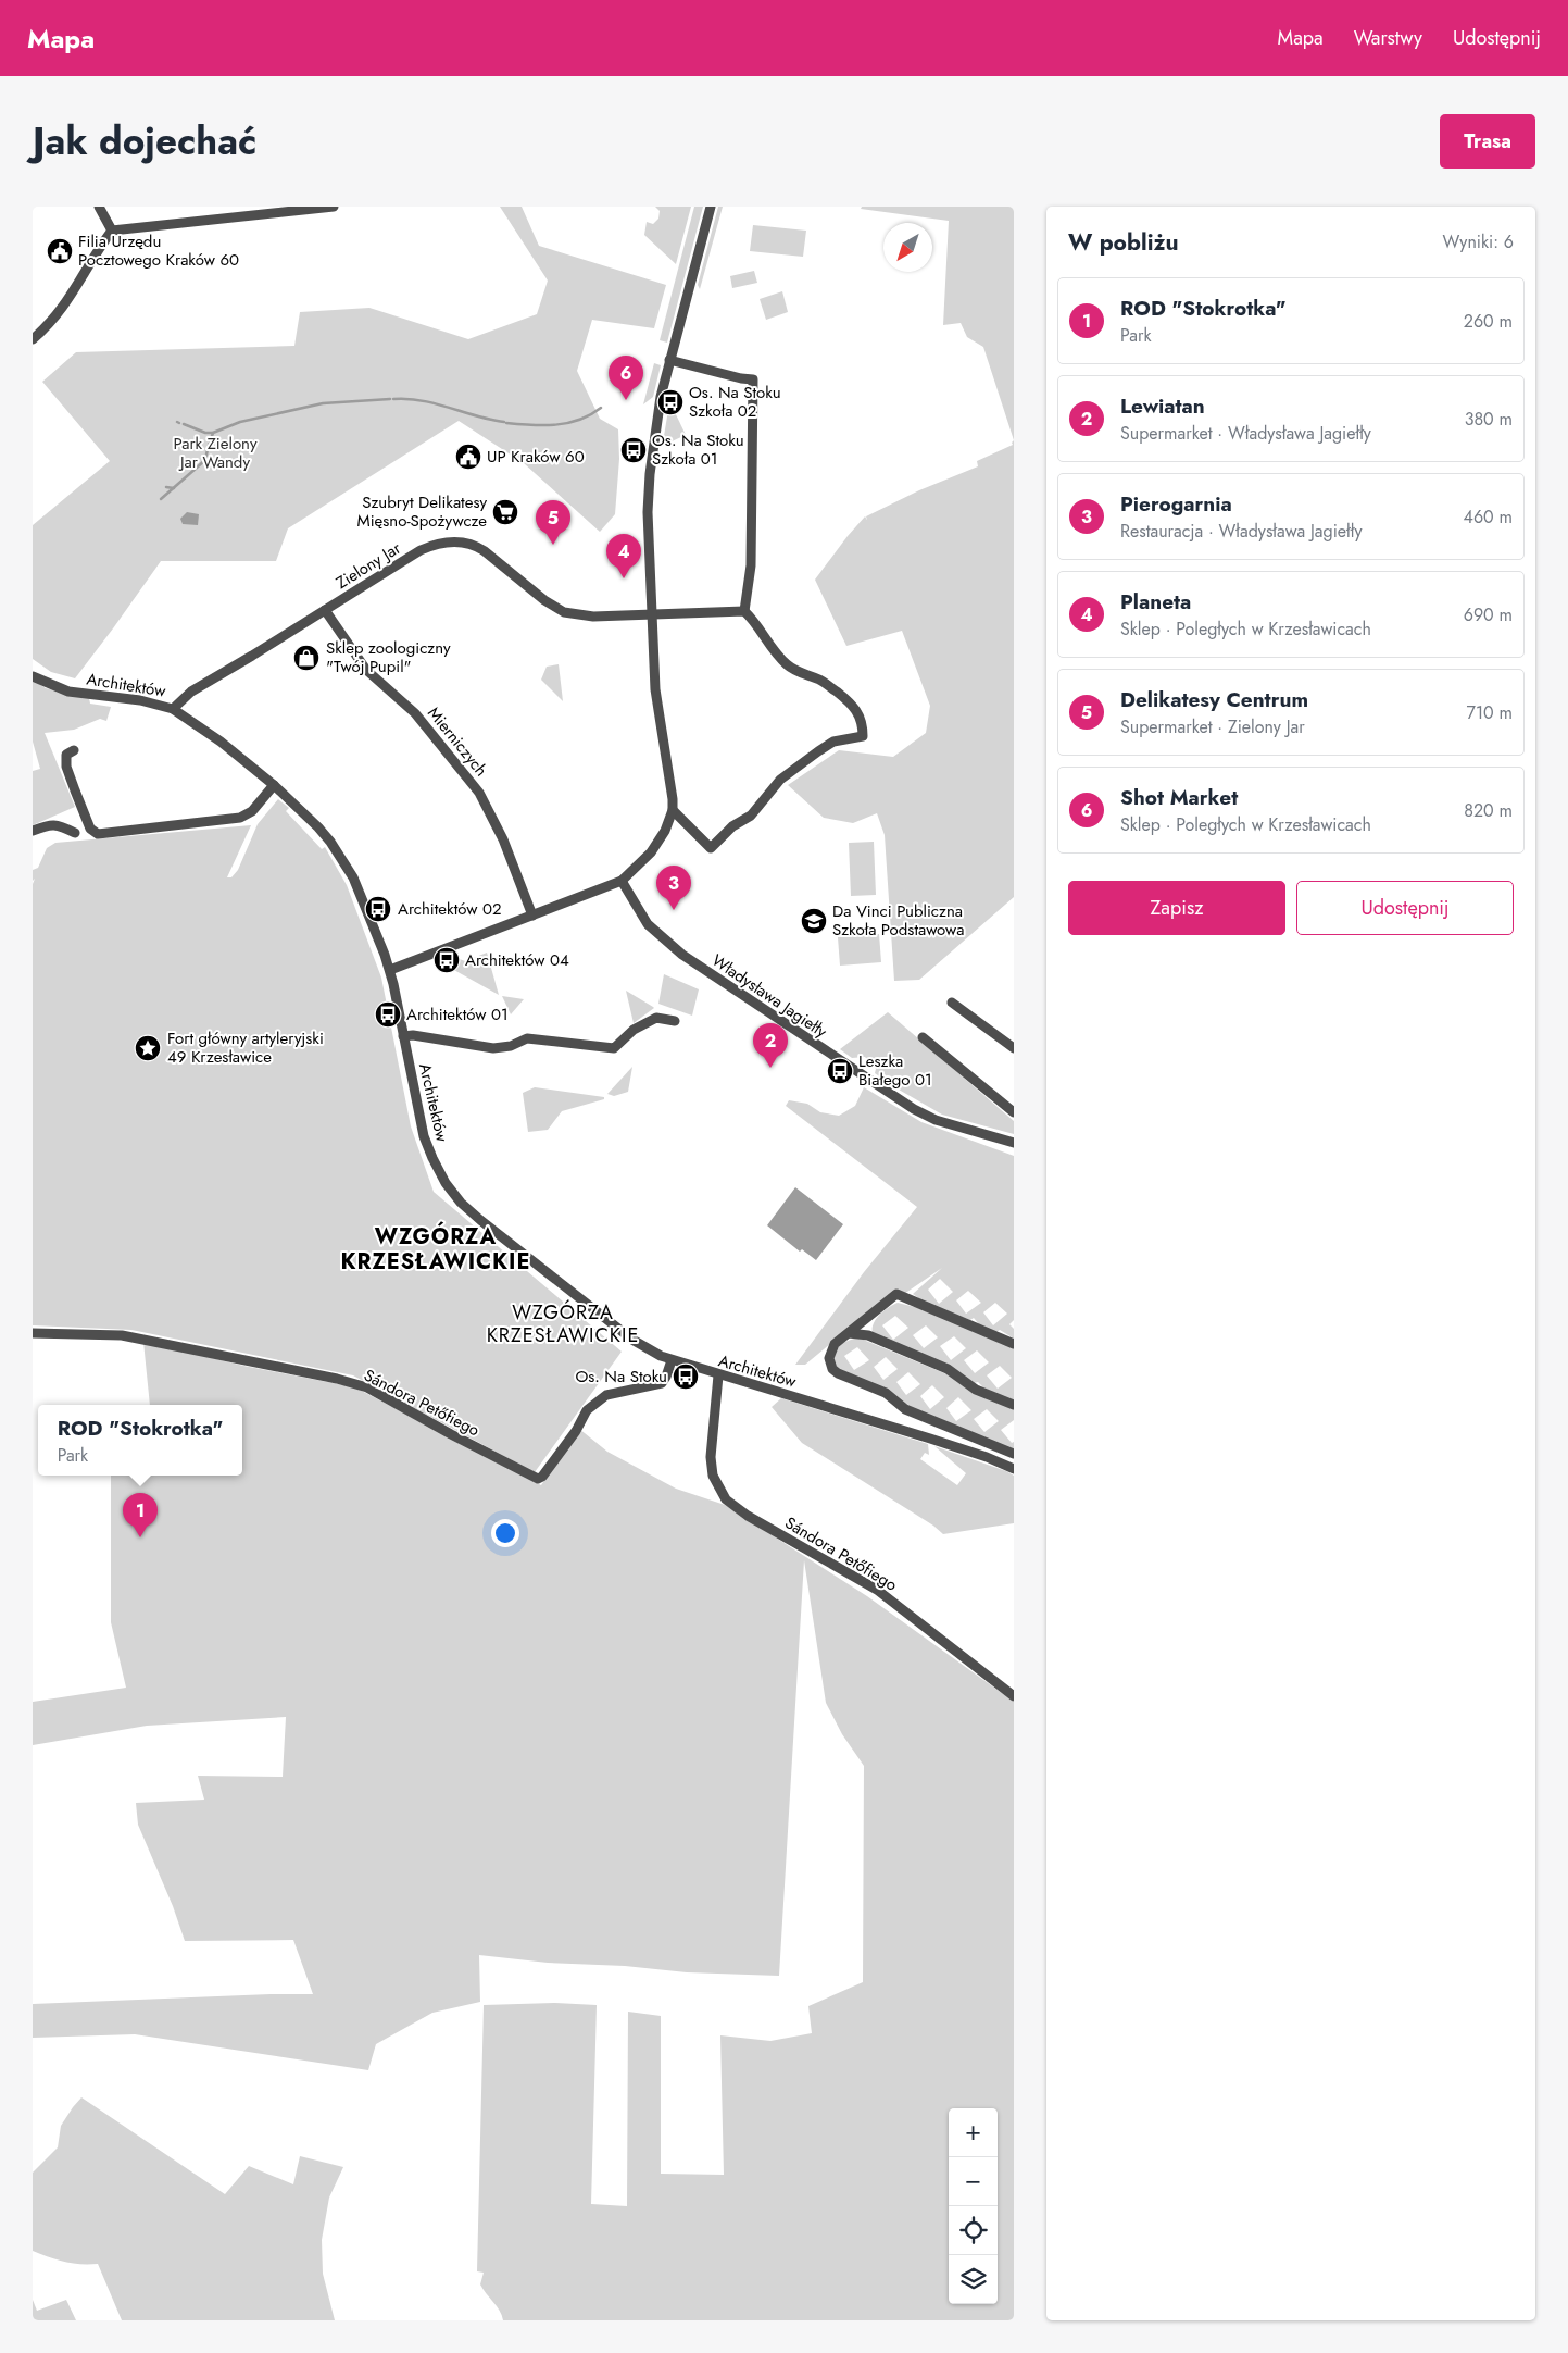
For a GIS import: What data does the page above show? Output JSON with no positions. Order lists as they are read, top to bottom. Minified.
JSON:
{"streets":{"street":["Zielony Jar","Architektów","Mierniczych","Władysława Jagiełły","Sándora Petőfiego"]},"crossings":[["Zielony Jar","Architektów"],["Zielony Jar","Mierniczych"],["Architektów","Sándora Petőfiego"]],"districts":["WZGÓRZA KRZESŁAWICKIE","WZGÓRZA KRZESŁAWICKIE"],"parks":["Park Zielony Jar Wandy"],"places":{"public building":["Filia Urzędu Pocztowego Kraków 60","UP Kraków 60"],"bus stop":["Os. Na Stoku Szkoła 02","Os. Na Stoku Szkoła 01","Architektów 02","Architektów 04","Architektów 01","Leszka Białego 01","Os. Na Stoku"],"supermarket":["Szubryt Delikatesy Mięsno-Spożywcze"],"shop":["Sklep zoologiczny \"Twój Pupil\""],"school or university":["Da Vinci Publiczna Szkoła Podstawowa"],"place":["Fort główny artyleryjski 49 Krzesławice"]},"north":"bottom left","page":{"header":"Mapa","nav":["Mapa","Warstwy","Udostępnij"],"title":"Jak dojechać","buttons":["Trasa",["Zapisz","Udostępnij"]],"heading":["W pobliżu","Wyniki: 6"],"list":[{"mark":"1","name":"ROD \"Stokrotka\"","note":"Park","value":"260 m"},{"mark":"2","name":"Lewiatan","note":"Supermarket · Władysława Jagiełły","value":"380 m"},{"mark":"3","name":"Pierogarnia","note":"Restauracja · Władysława Jagiełły","value":"460 m"},{"mark":"4","name":"Planeta","note":"Sklep · Poległych w Krzesławicach","value":"690 m"},{"mark":"5","name":"Delikatesy Centrum","note":"Supermarket · Zielony Jar","value":"710 m"},{"mark":"6","name":"Shot Market","note":"Sklep · Poległych w Krzesławicach","value":"820 m"}],"pins":["6","5","4","3","2","1"],"popup":["ROD \"Stokrotka\"","Park"],"map_buttons":["+","−"]}}
